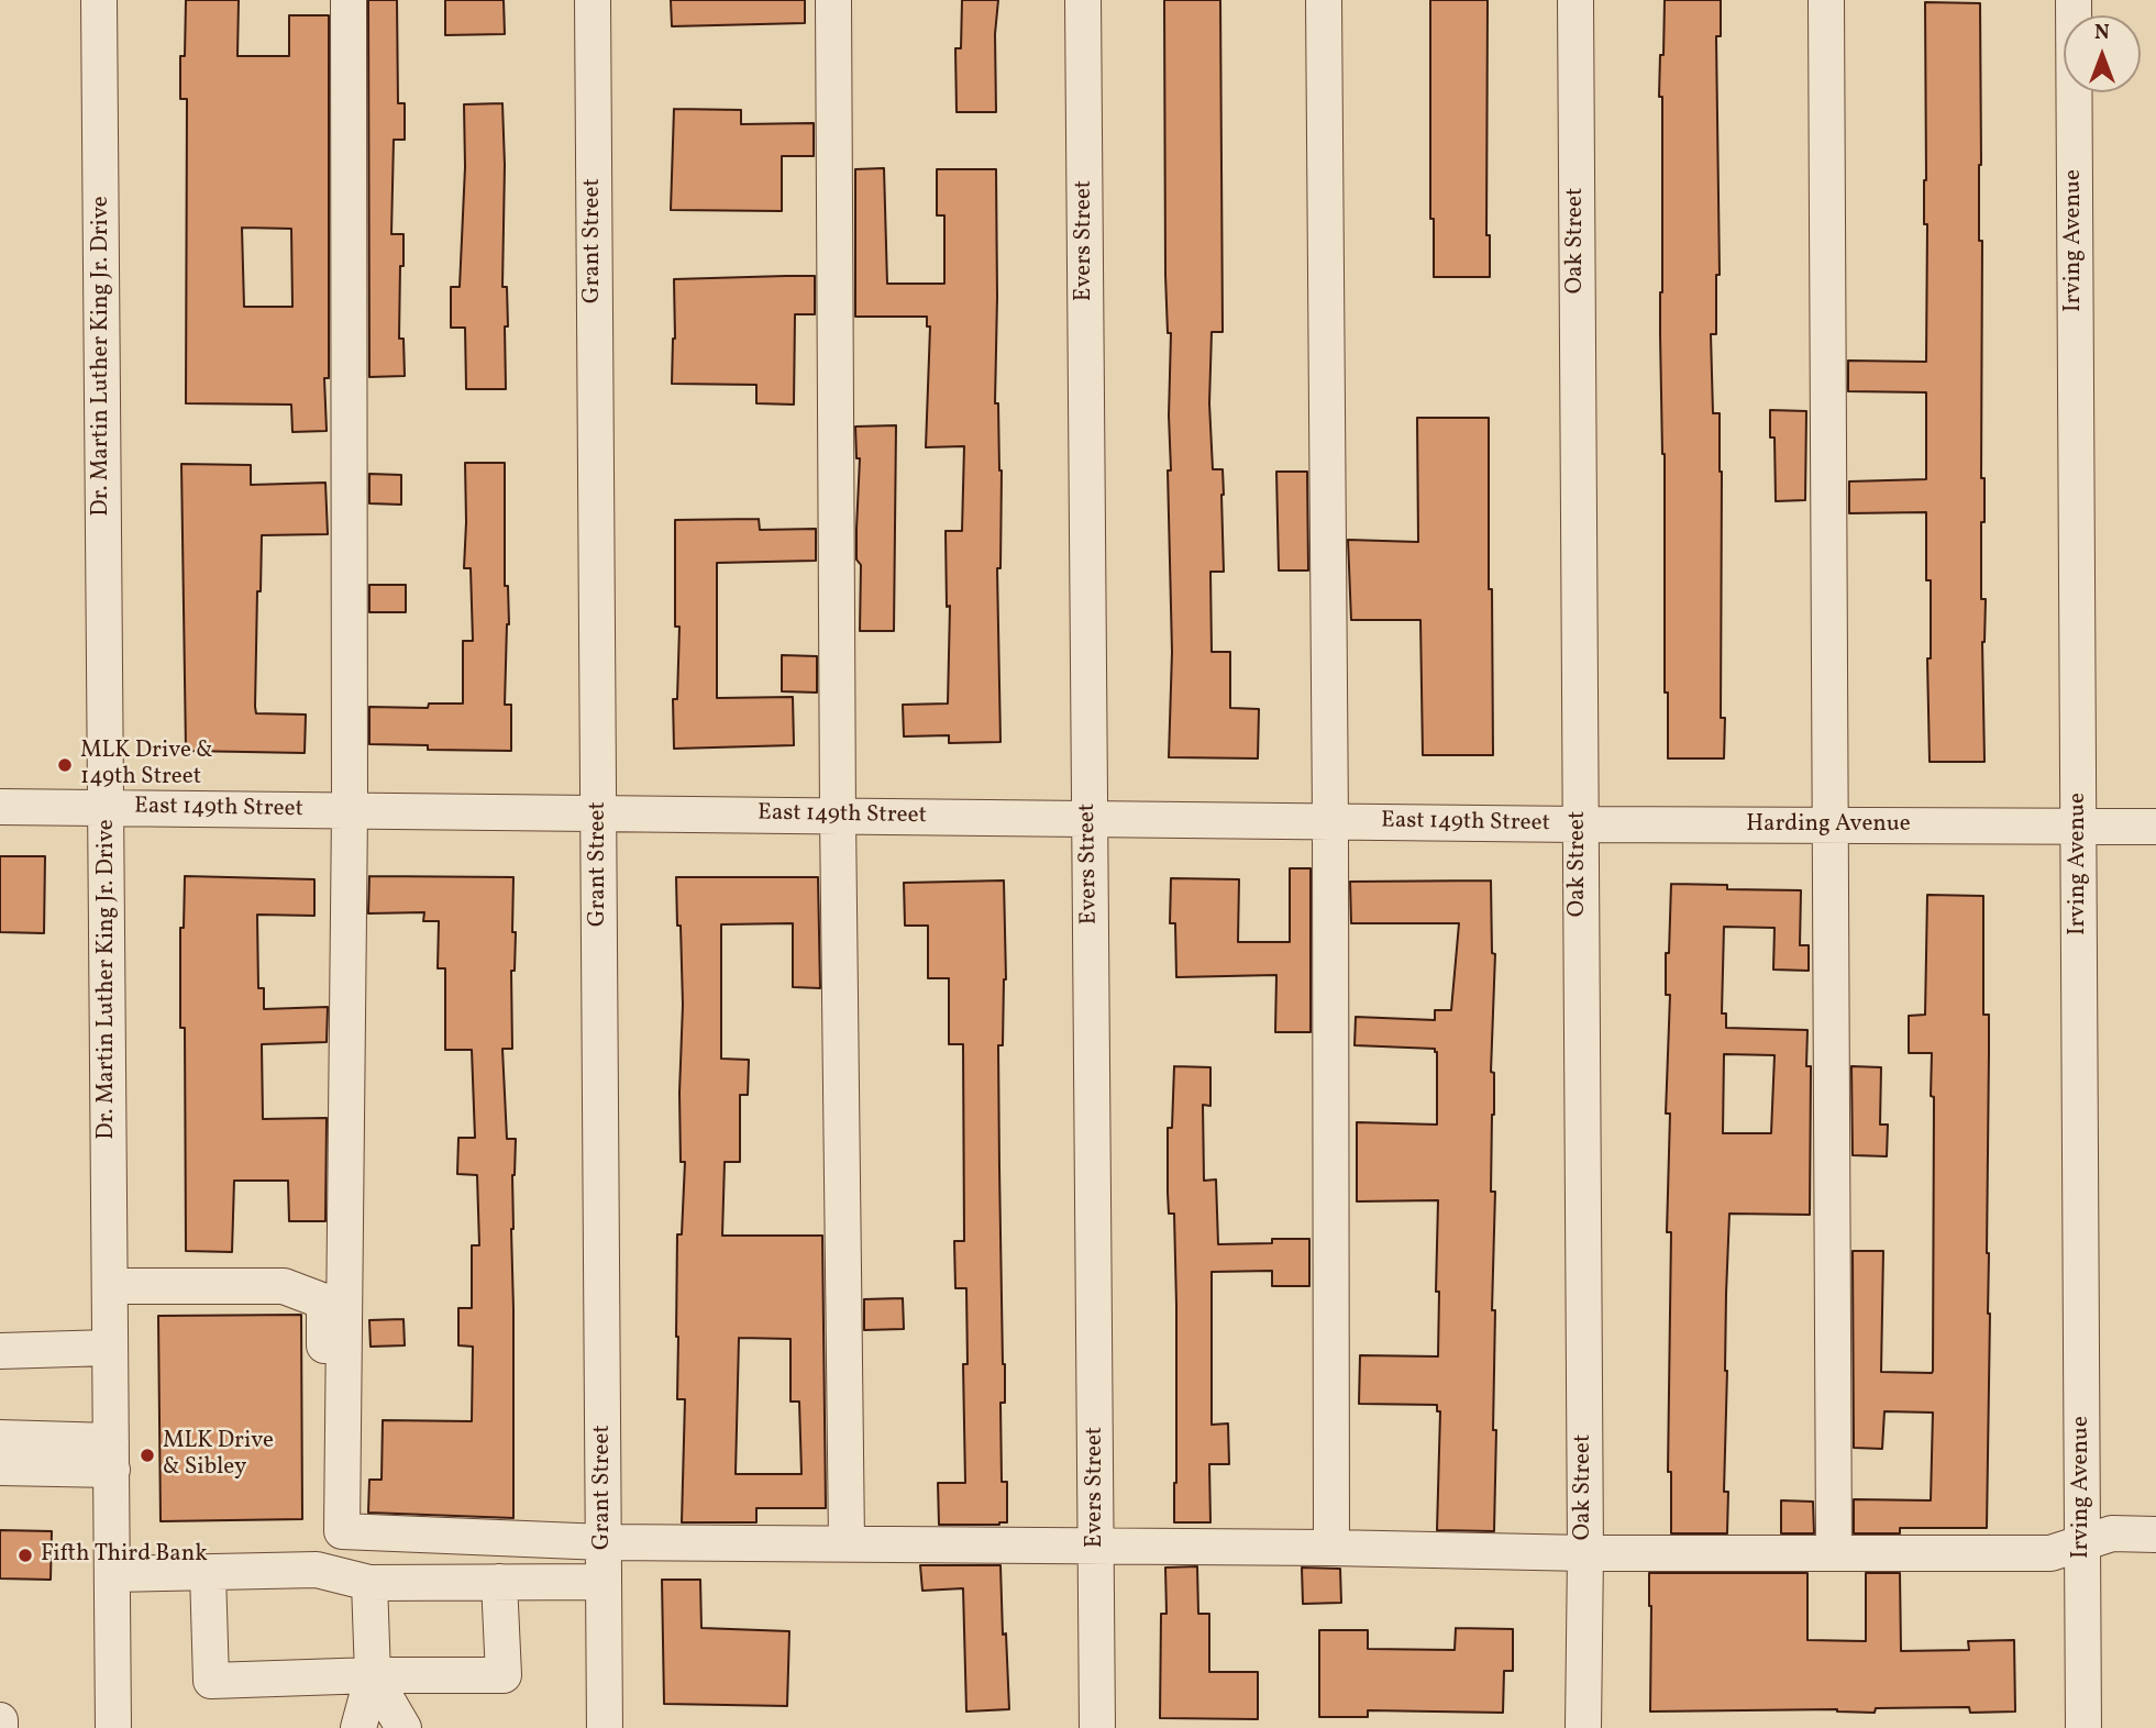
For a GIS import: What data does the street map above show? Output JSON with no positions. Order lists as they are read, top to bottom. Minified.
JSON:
{"streets":{"street":["Grant Street","Evers Street","Oak Street","Irving Avenue","Dr. Martin Luther King Jr. Drive","East 149th Street","Harding Avenue"]},"crossings":[["Grant Street","East 149th Street"],["Evers Street","East 149th Street"],["Oak Street","East 149th Street"],["Oak Street","Harding Avenue"],["Irving Avenue","Harding Avenue"],["Dr. Martin Luther King Jr. Drive","East 149th Street"],["East 149th Street","Harding Avenue"]],"places":["MLK Drive & 149th Street","MLK Drive & Sibley","Fifth Third Bank"],"north":"top"}
